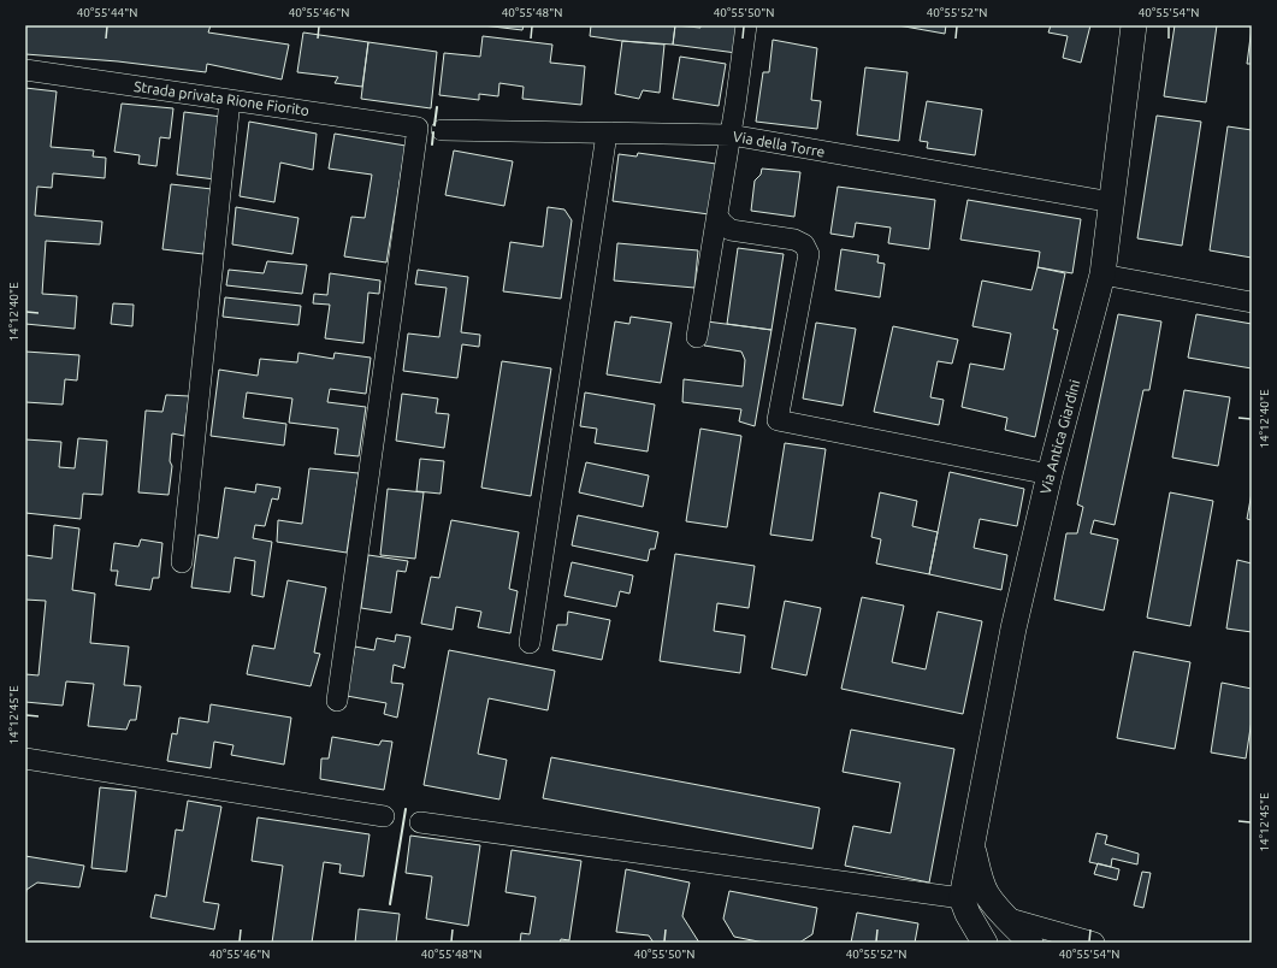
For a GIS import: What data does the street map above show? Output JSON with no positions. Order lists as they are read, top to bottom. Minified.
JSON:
{"streets":{"street":["Strada privata Rione Fiorito","Via della Torre","Via Antica Giardini"]},"crossings":[["Via della Torre","Via Antica Giardini"]],"coordinates":["40°55'44\"N","40°55'46\"N","40°55'48\"N","40°55'50\"N","40°55'52\"N","40°55'54\"N","14°12'40\"E","14°12'45\"E"]}
